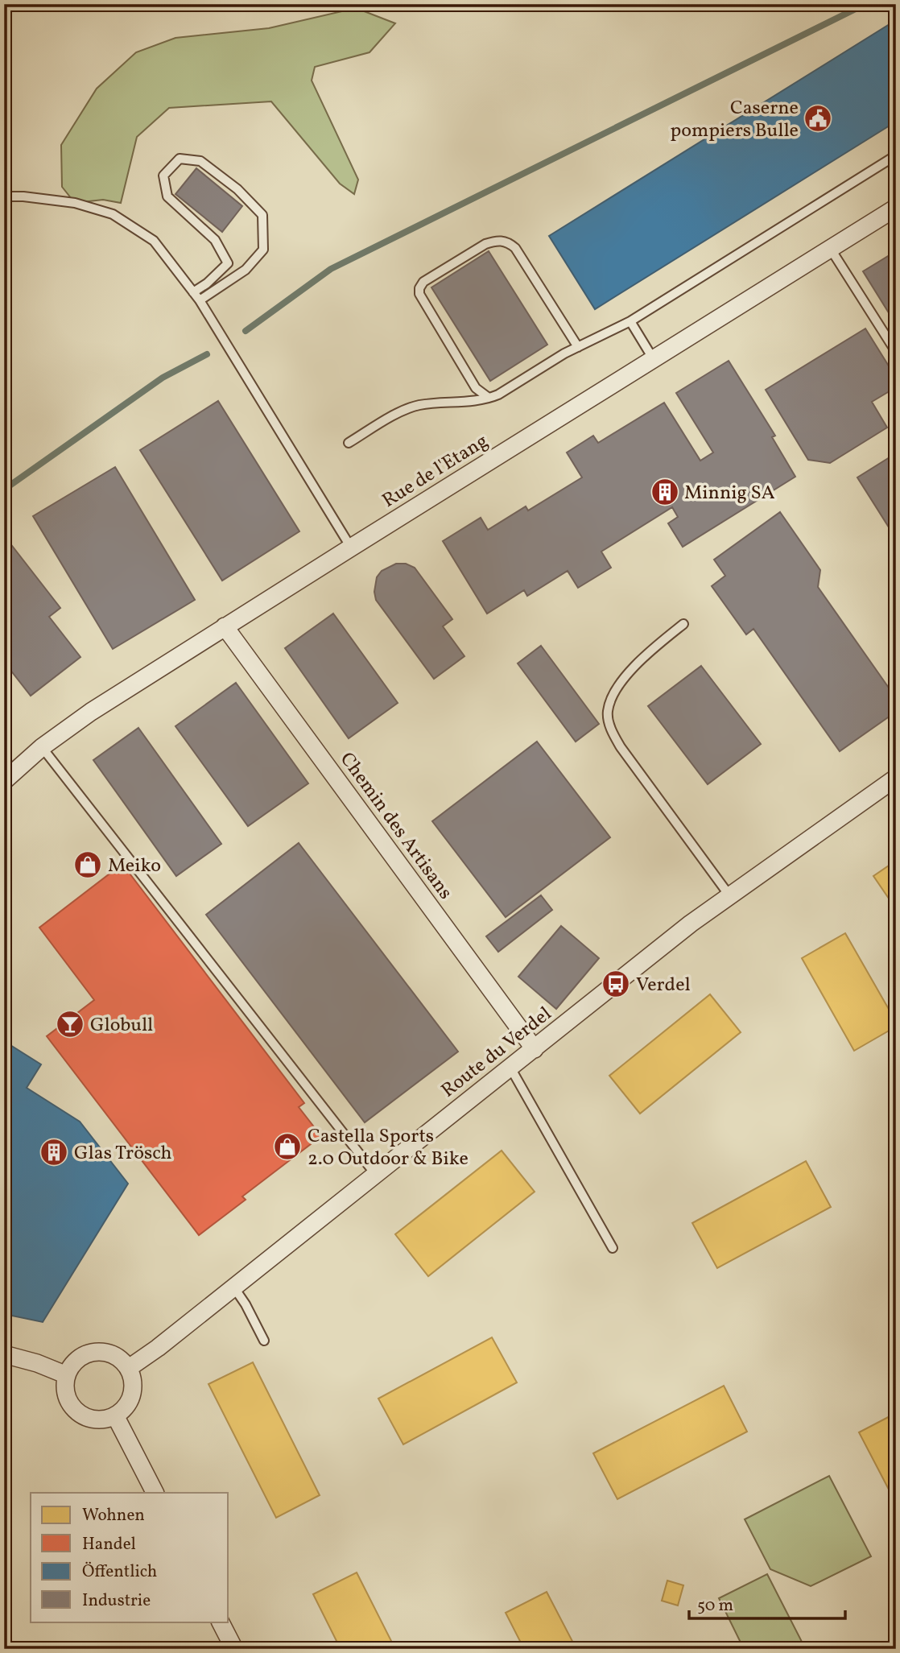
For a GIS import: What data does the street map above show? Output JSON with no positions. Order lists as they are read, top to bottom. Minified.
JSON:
{"streets":{"street":["Rue de l'Etang","Chemin des Artisans","Route du Verdel"]},"crossings":[["Rue de l'Etang","Chemin des Artisans"],["Chemin des Artisans","Route du Verdel"]],"places":{"public building":["Caserne pompiers Bulle"],"building":["Minnig SA","Glas Trösch"],"shop":["Meiko","Castella Sports 2.0 Outdoor & Bike"],"bus stop":["Verdel"],"bar":["Globull"]},"legend":["Wohnen","Handel","Öffentlich","Industrie"],"scale_bar":"50 m"}
